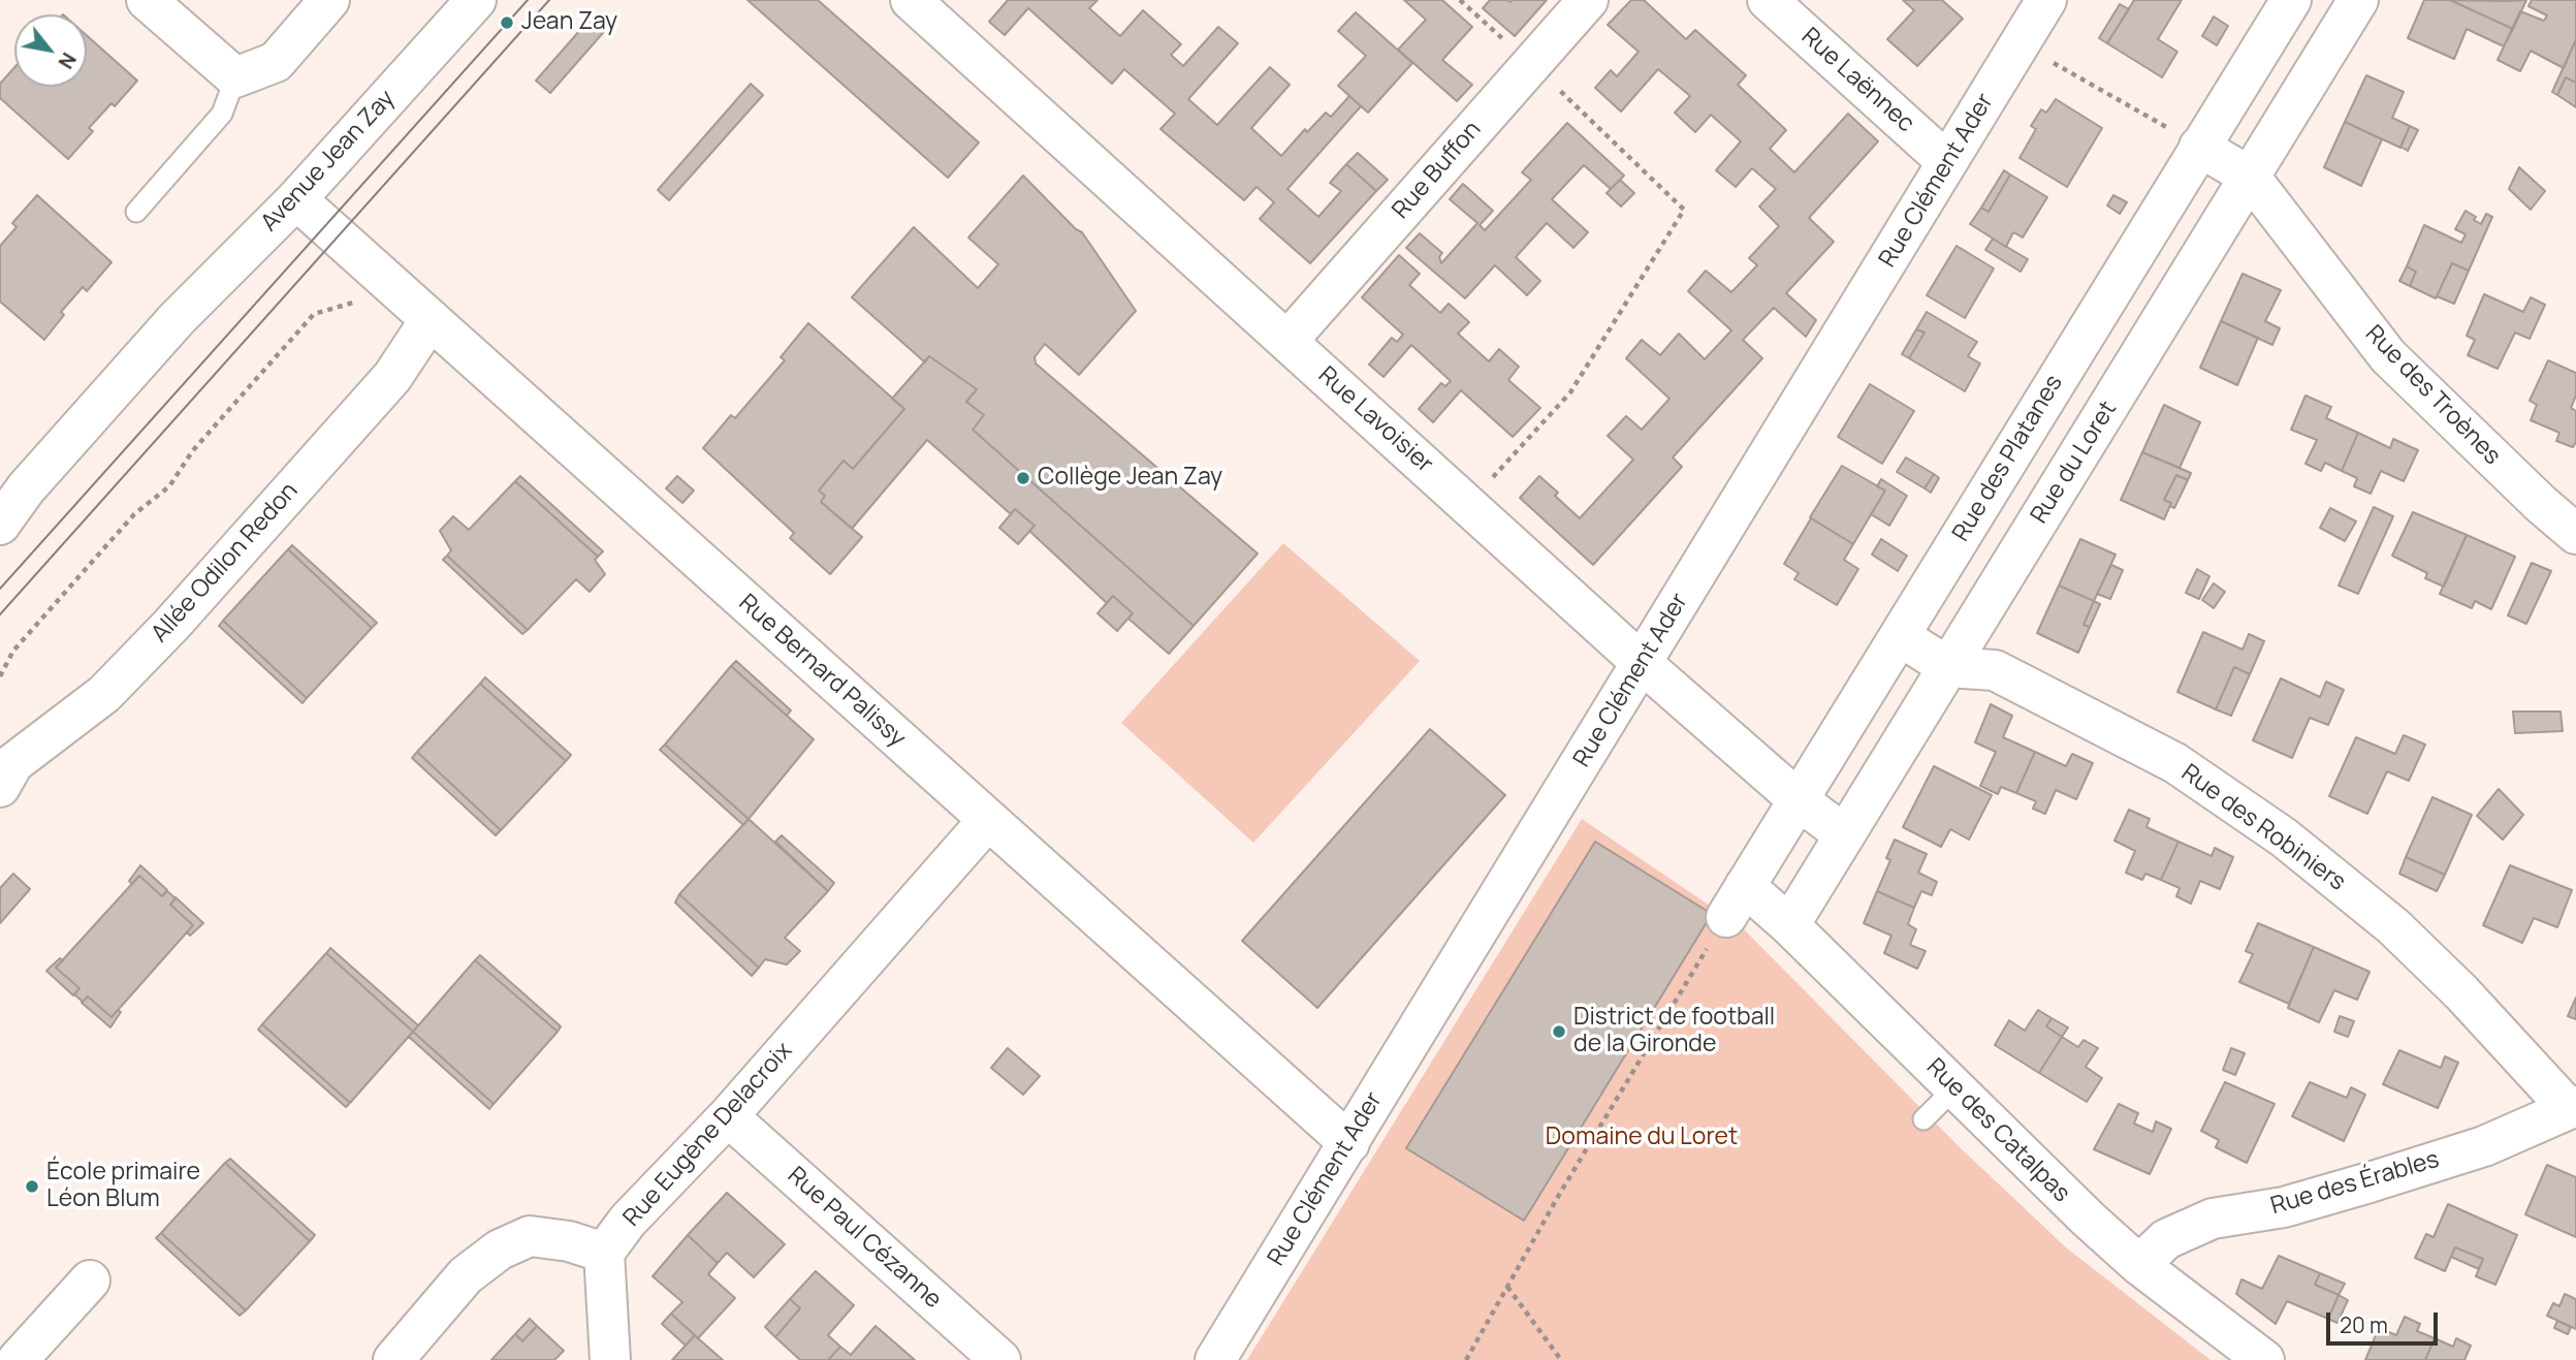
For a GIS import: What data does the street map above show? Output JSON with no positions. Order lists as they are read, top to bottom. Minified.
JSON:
{"streets":{"street":["Rue Laënnec","Avenue Jean Zay","Rue Buffon","Rue Clément Ader","Rue des Troènes","Rue Lavoisier","Rue des Platanes","Rue du Loret","Allée Odilon Redon","Rue Bernard Palissy","Rue des Robiniers","Rue des Catalpas","Rue Eugène Delacroix","Rue des Érables","Rue Paul Cézanne"]},"crossings":[["Rue Laënnec","Rue Clément Ader"],["Avenue Jean Zay","Rue Bernard Palissy"],["Rue Buffon","Rue Lavoisier"],["Rue Clément Ader","Rue Lavoisier"],["Rue Clément Ader","Rue Bernard Palissy"],["Rue des Troènes","Rue du Loret"],["Rue Lavoisier","Rue des Platanes"],["Rue Lavoisier","Rue du Loret"],["Rue des Platanes","Rue des Robiniers"],["Rue des Platanes","Rue des Catalpas"],["Rue du Loret","Rue des Robiniers"],["Rue du Loret","Rue des Catalpas"],["Allée Odilon Redon","Rue Bernard Palissy"],["Rue Bernard Palissy","Rue Eugène Delacroix"],["Rue des Robiniers","Rue des Érables"],["Rue des Catalpas","Rue des Érables"],["Rue Eugène Delacroix","Rue Paul Cézanne"]],"parks":["Domaine du Loret"],"places":["Jean Zay","Collège Jean Zay","District de football de la Gironde","École primaire Léon Blum"],"scale_bar":"20 m","north":"bottom right"}
